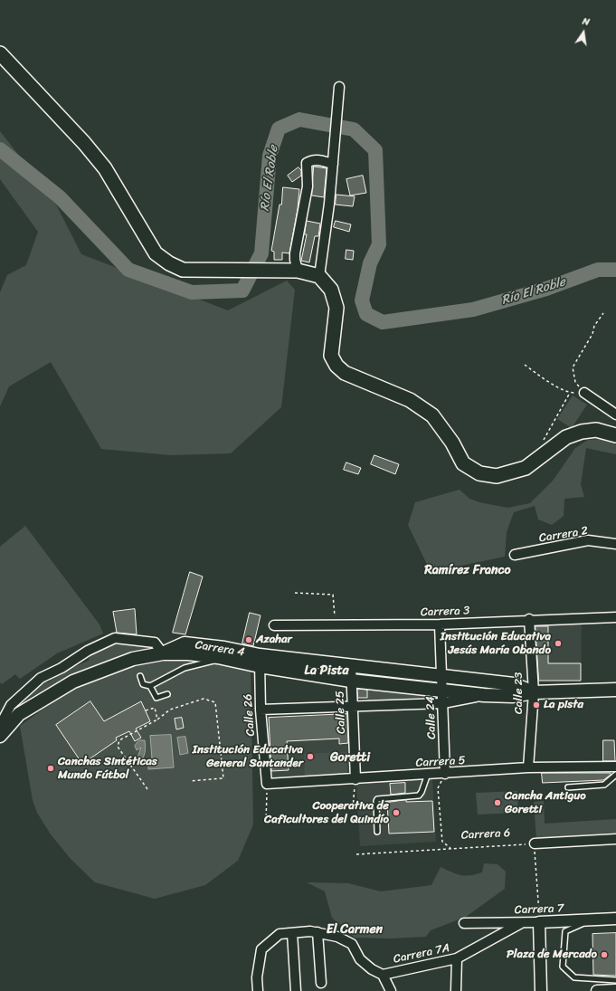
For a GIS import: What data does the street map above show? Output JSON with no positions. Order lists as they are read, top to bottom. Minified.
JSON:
{"streets":{"main road":["Carrera 4"],"street":["Carrera 2","Carrera 3","Calle 23","Calle 25","Calle 26","Calle 24","Carrera 5","Carrera 7","Carrera 7A"],"path":["Carrera 6"]},"crossings":[["Carrera 3","Calle 23"],["Carrera 3","Calle 24"],["Carrera 4","Calle 23"],["Carrera 4","Calle 25"],["Carrera 4","Calle 26"],["Carrera 4","Calle 24"],["Calle 23","Carrera 5"],["Calle 25","Carrera 5"],["Calle 26","Carrera 5"],["Calle 24","Carrera 5"],["Carrera 7","Carrera 7A"]],"districts":["Ramírez Franco","La Pista","Goretti","El Carmen"],"water":["Río El Roble"],"places":["Azahar","Institución Educativa Jesús María Obando","La pista","Institución Educativa General Santander","Canchas Sintéticas Mundo Fútbol","Cancha Antiguo Goretti","Cooperativa de Caficultores del Quindío","Plaza de Mercado"],"north":"top"}
